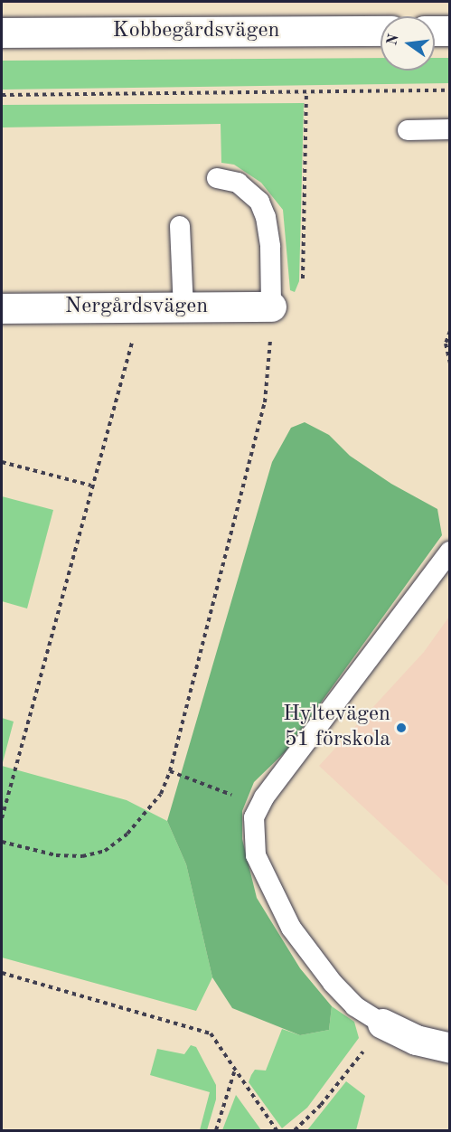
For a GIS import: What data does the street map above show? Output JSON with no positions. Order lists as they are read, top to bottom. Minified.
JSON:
{"streets":{"street":["Kobbegårdsvägen","Nergårdsvägen"]},"places":["Hyltevägen 51 förskola"],"north":"left"}
